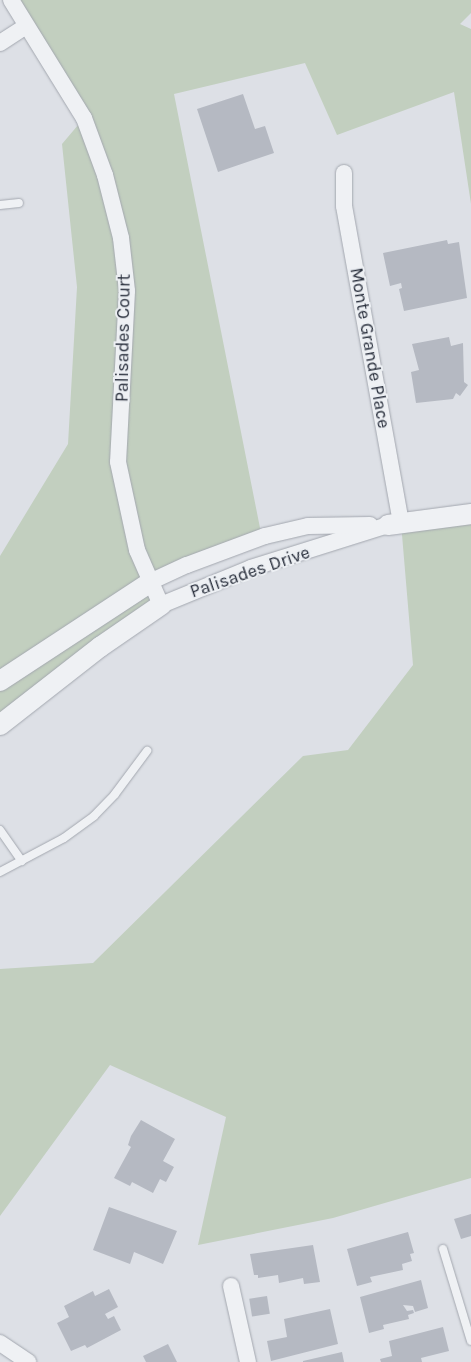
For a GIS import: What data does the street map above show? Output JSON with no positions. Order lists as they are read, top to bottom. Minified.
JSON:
{"streets":{"street":["Palisades Court","Monte Grande Place","Palisades Drive"]},"crossings":[["Palisades Court","Palisades Drive"],["Monte Grande Place","Palisades Drive"]]}
